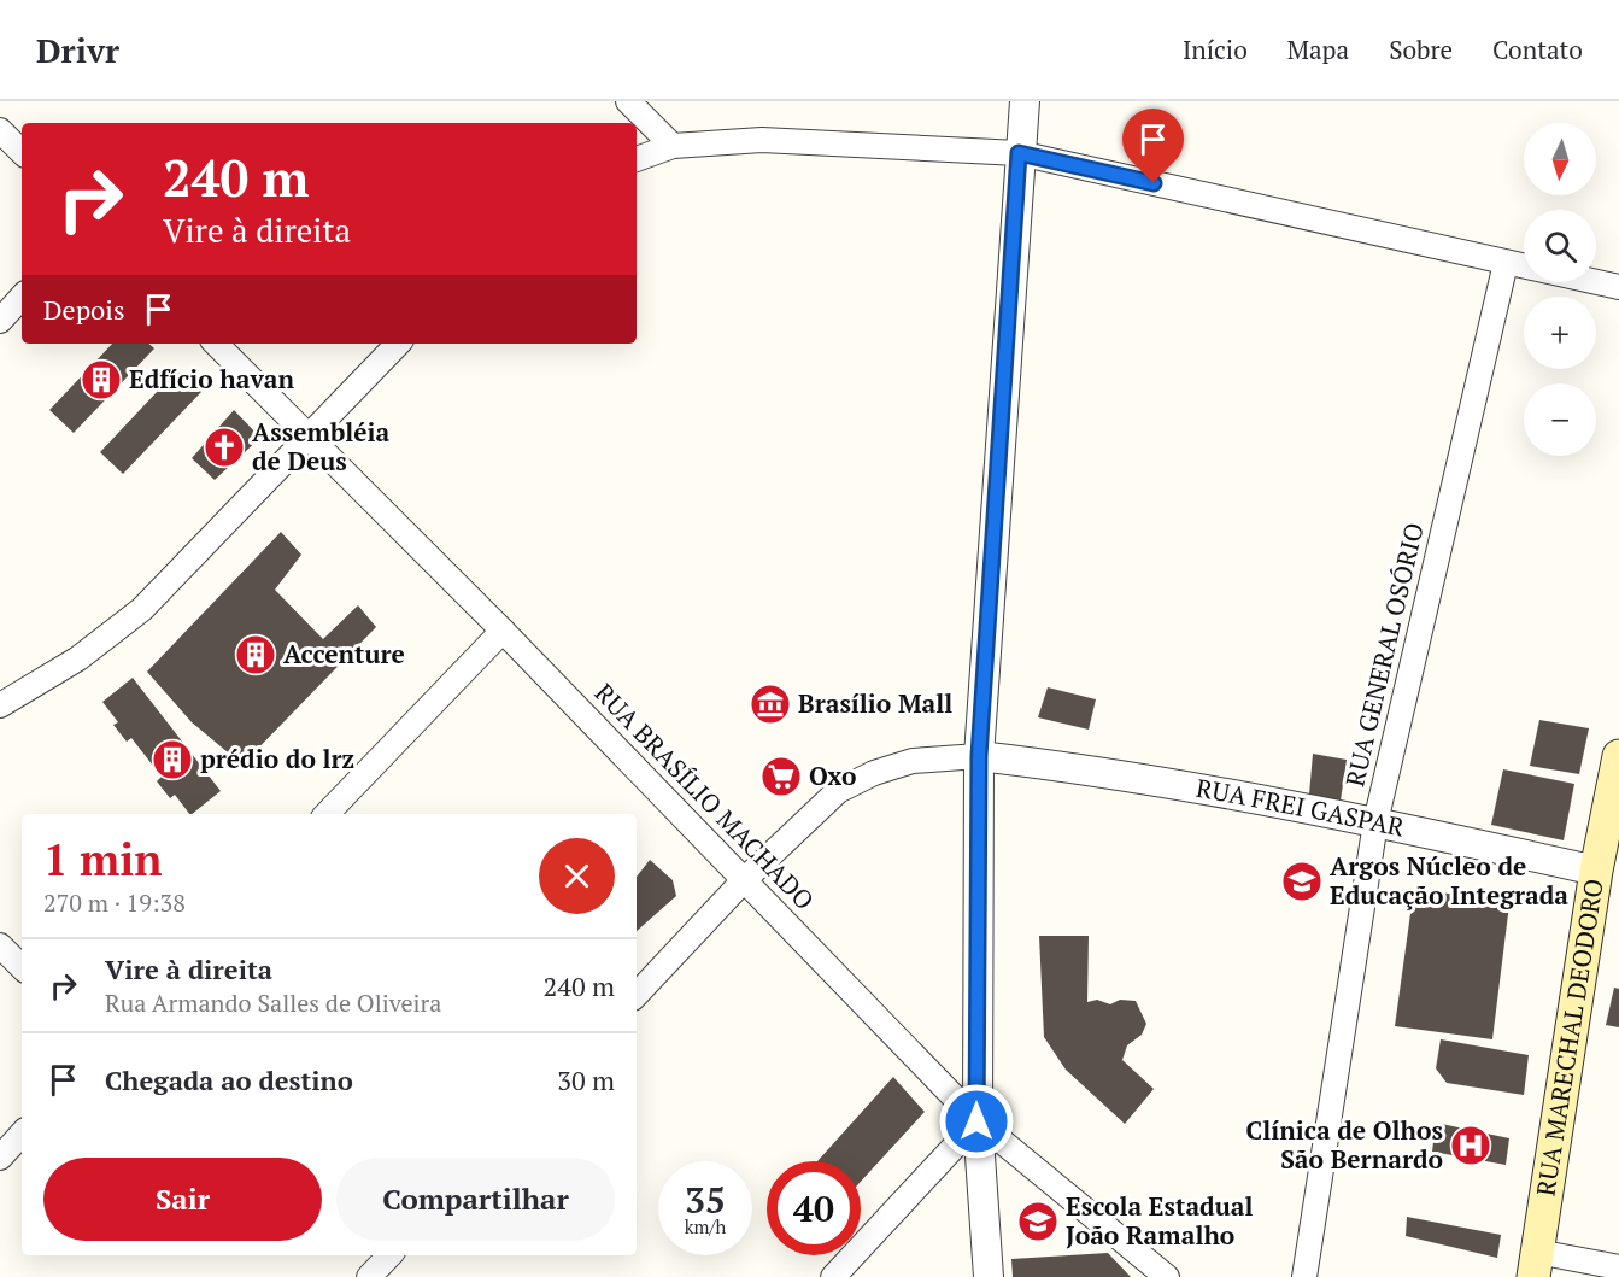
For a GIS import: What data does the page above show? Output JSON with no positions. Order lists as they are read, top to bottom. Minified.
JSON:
{"streets":{"main road":["RUA MARECHAL DEODORO"],"street":["RUA GENERAL OSÓRIO","RUA BRASÍLIO MACHADO","RUA FREI GASPAR"]},"crossings":[["RUA GENERAL OSÓRIO","RUA FREI GASPAR"],["RUA FREI GASPAR","RUA MARECHAL DEODORO"]],"places":{"building":["Edfício havan","Accenture","prédio do lrz"],"church":["Assembléia de Deus"],"museum":["Brasílio Mall"],"supermarket":["Oxo"],"school or university":["Argos Núcleo de Educação Integrada","Escola Estadual João Ramalho"],"hospital":["Clínica de Olhos São Bernardo"]},"north":"bottom","page":{"header":"Drivr","nav":["Início","Mapa","Sobre","Contato"],"map_buttons":["+","−"],"turn":["240 m","Vire à direita"],"then":"Depois","heading":["1 min","270 m · 19:38"],"list":[{"name":"Vire à direita","note":"Rua Armando Salles de Oliveira","value":"240 m"},{"name":"Chegada ao destino","value":"30 m"}],"buttons":["Sair","Compartilhar"],"speed":"35 km/h","limit":"40"}}
